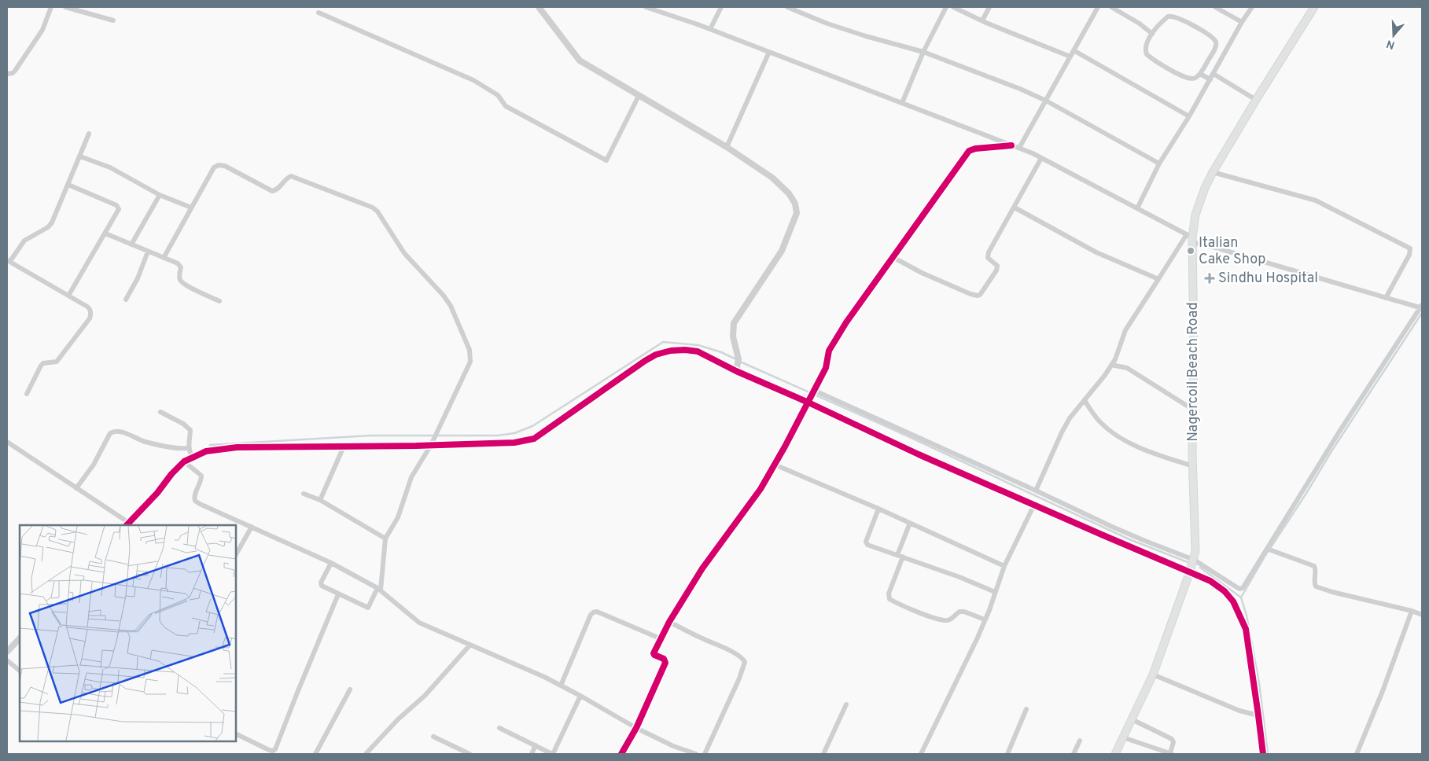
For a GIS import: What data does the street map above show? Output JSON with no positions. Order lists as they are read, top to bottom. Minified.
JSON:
{"streets":{"main road":["Nagercoil Beach Road"]},"places":{"other":["Italian Cake Shop"],"health":["Sindhu Hospital"]},"north":"bottom"}
